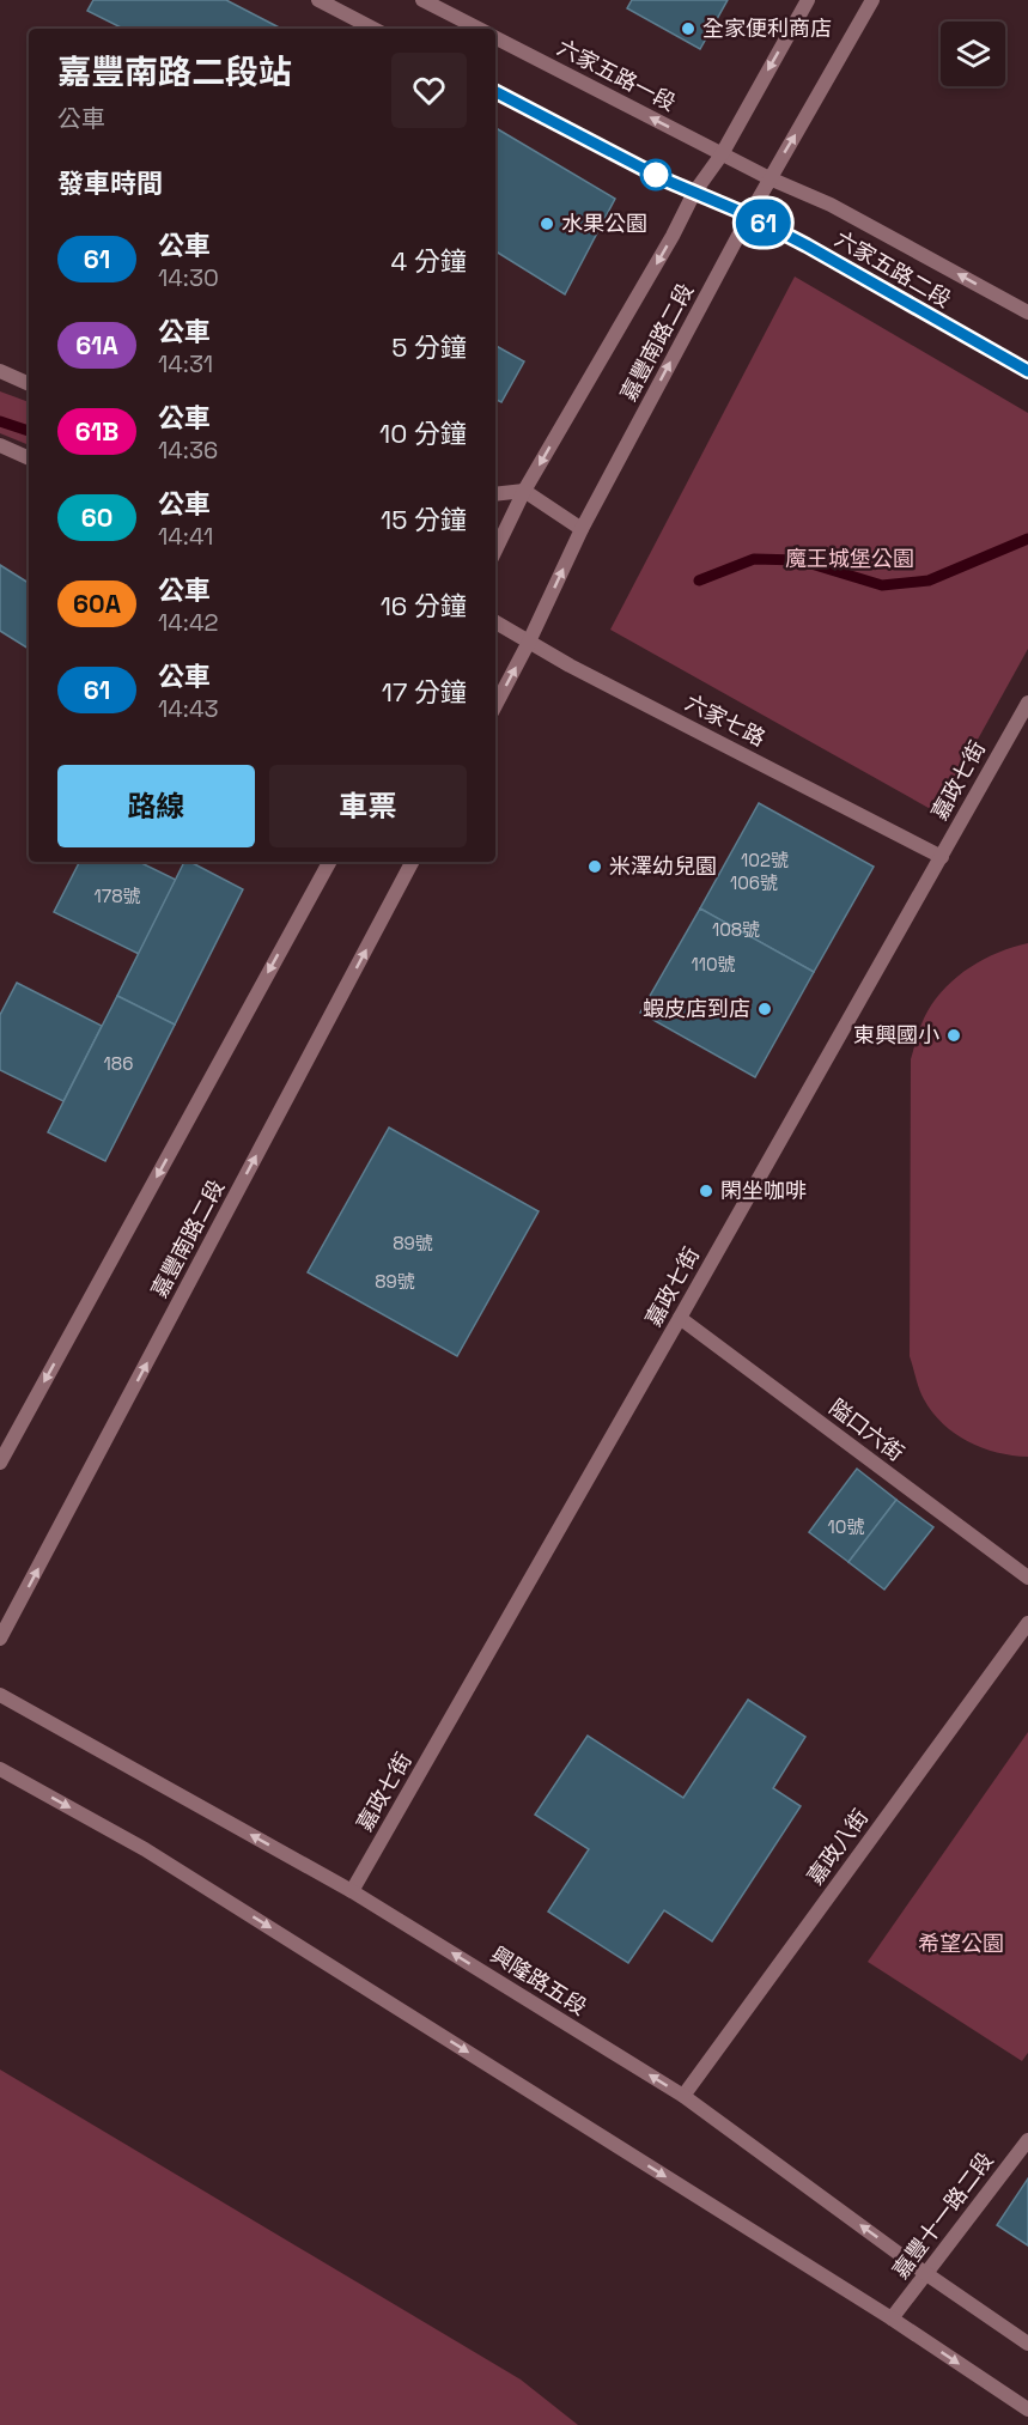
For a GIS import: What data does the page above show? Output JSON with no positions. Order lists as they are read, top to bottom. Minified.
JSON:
{"streets":{"street":["六家五路一段","六家五路二段","嘉豐南路二段","六家七路","嘉政七街","隘口六街","嘉政八街","興隆路五段","嘉豐十一路二段"]},"crossings":[["六家五路一段","六家五路二段"],["六家五路一段","嘉豐南路二段"],["六家五路二段","嘉豐南路二段"],["嘉豐南路二段","六家七路"],["六家七路","嘉政七街"],["嘉政七街","隘口六街"],["嘉政七街","興隆路五段"],["嘉政八街","興隆路五段"],["興隆路五段","嘉豐十一路二段"]],"parks":["魔王城堡公園","希望公園"],"places":["全家便利商店","水果公園","米澤幼兒園","蝦皮店到店","東興國小","閑坐咖啡"],"lines":["bus line 61"],"house_numbers":["102號","106號","178號","108號","110號","186","89號","89號","10號"],"page":{"on_map":"61","heading":[["嘉豐南路二段站","公車"],"發車時間"],"list":[{"mark":"61","name":"公車","note":"14:30","value":"4 分鐘"},{"mark":"61A","name":"公車","note":"14:31","value":"5 分鐘"},{"mark":"61B","name":"公車","note":"14:36","value":"10 分鐘"},{"mark":"60","name":"公車","note":"14:41","value":"15 分鐘"},{"mark":"60A","name":"公車","note":"14:42","value":"16 分鐘"},{"mark":"61","name":"公車","note":"14:43","value":"17 分鐘"}],"buttons":["路線","車票"]}}
